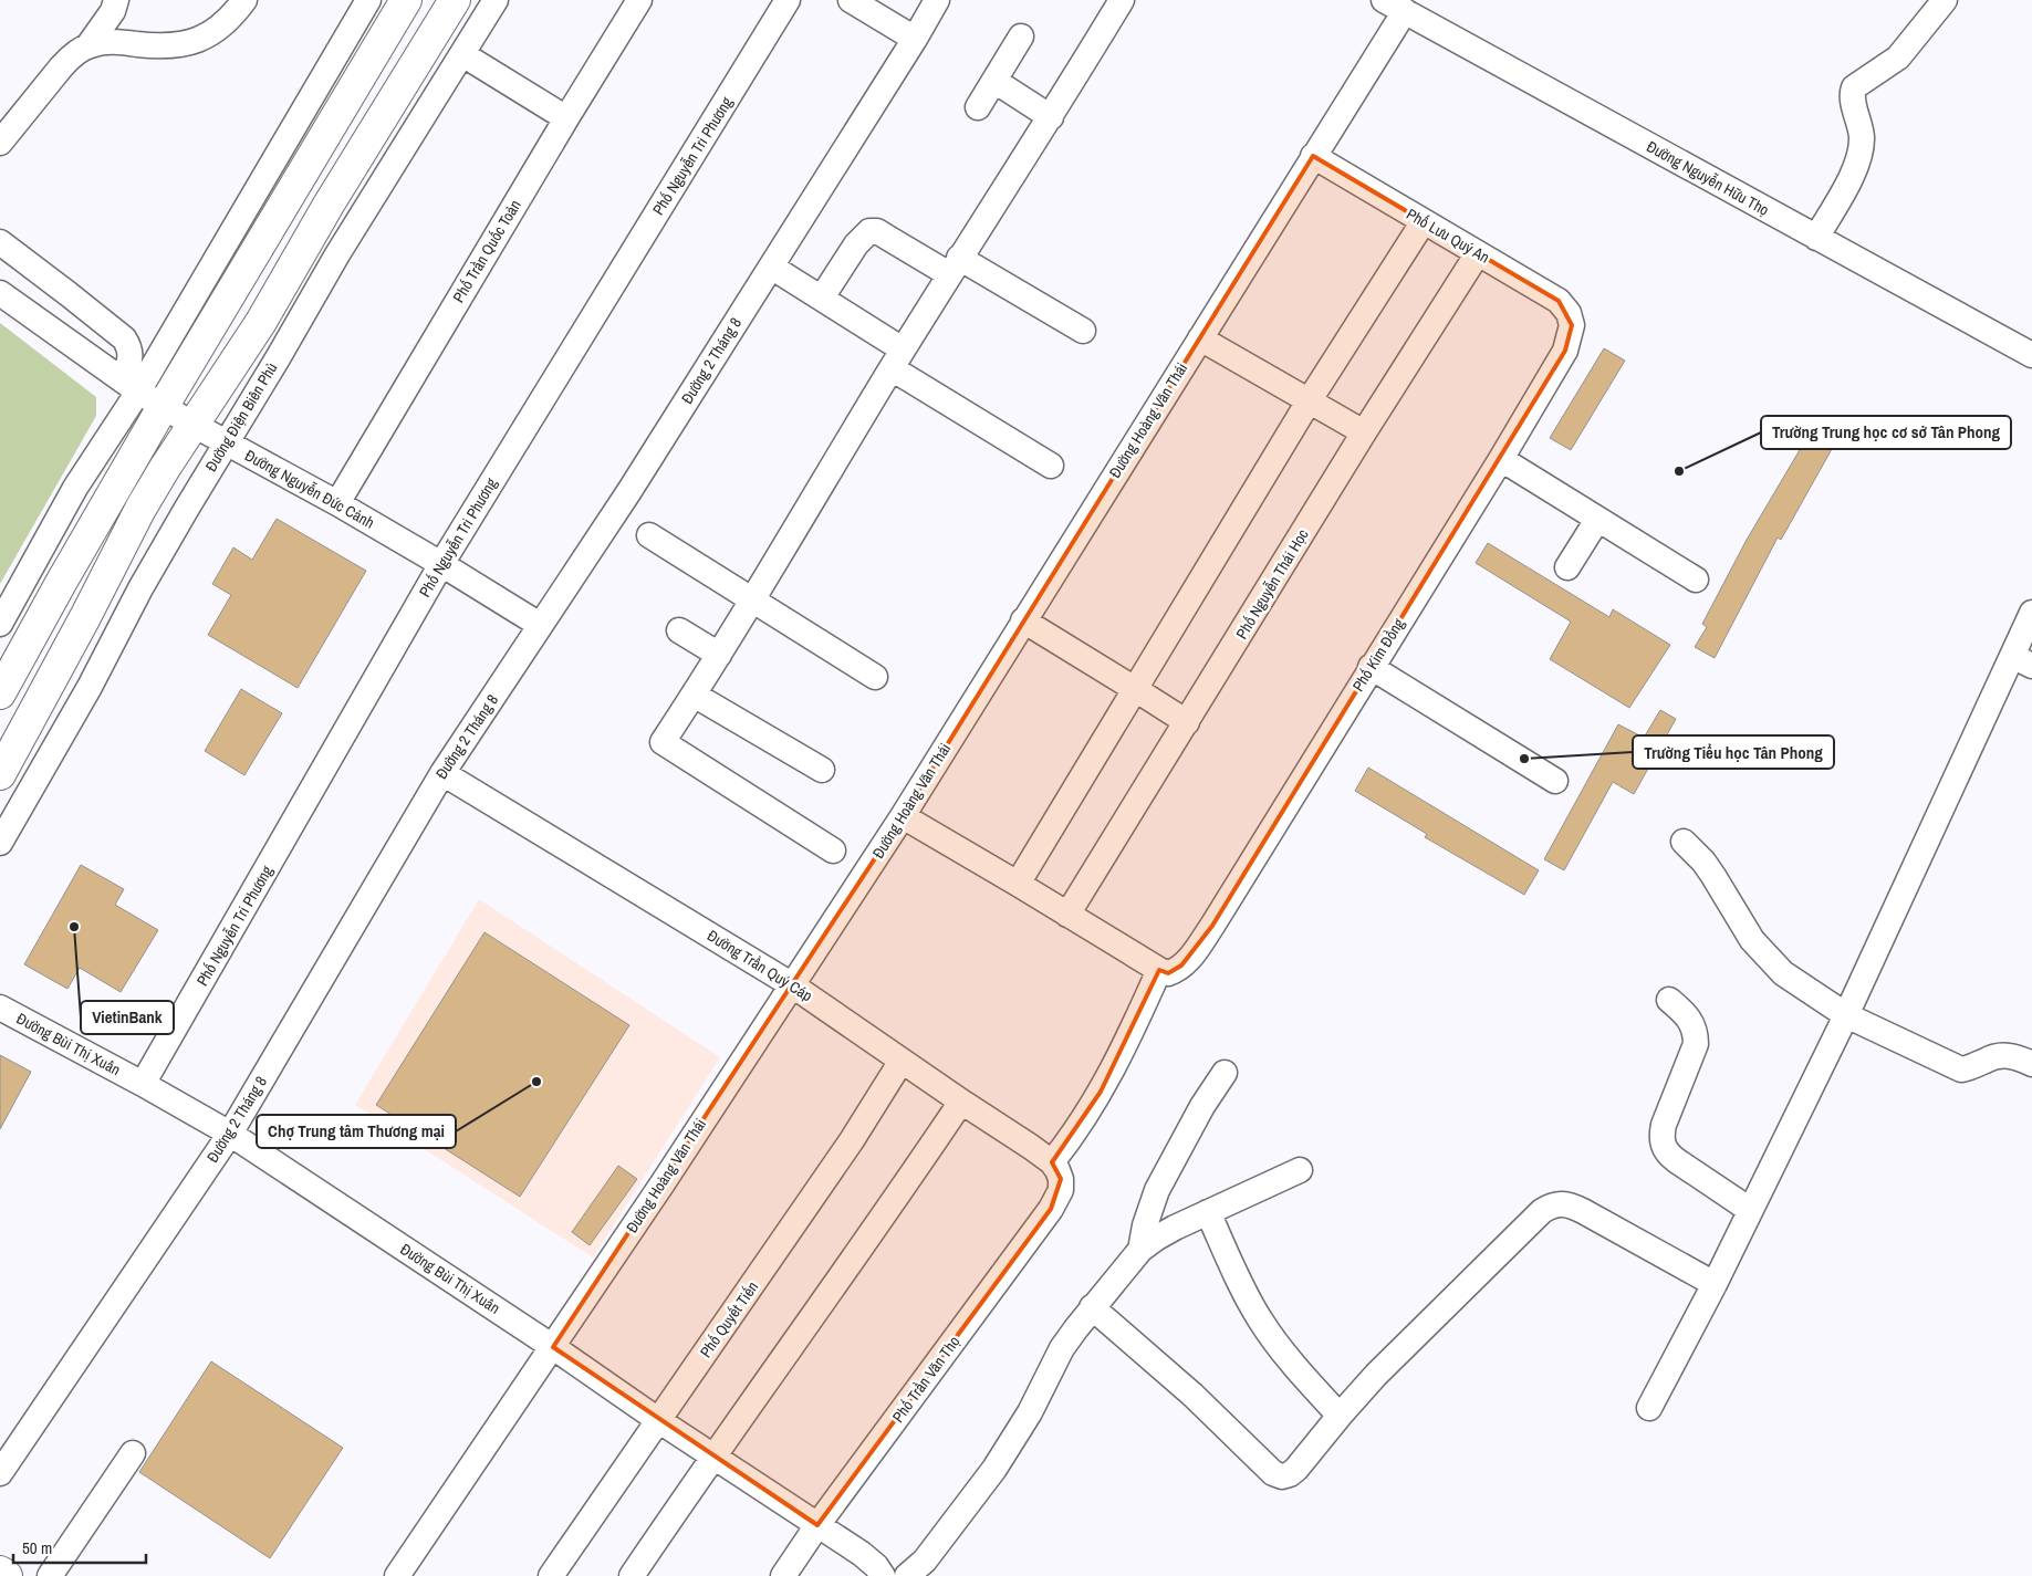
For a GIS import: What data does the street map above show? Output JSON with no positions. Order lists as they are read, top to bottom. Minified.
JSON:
{"streets":{"street":["Phố Nguyễn Tri Phương","Đường Nguyễn Hữu Thọ","Phố Lưu Quý An","Phố Trần Quốc Toản","Đường 2 Tháng 8","Đường Điện Biên Phủ","Đường Hoàng Văn Thái","Đường Nguyễn Đức Cảnh","Phố Nguyễn Thái Học","Phố Kim Đồng","Đường Trần Quý Cáp","Đường Bùi Thị Xuân","Phố Quyết Tiến","Phố Trần Văn Thọ"]},"crossings":[["Phố Nguyễn Tri Phương","Đường Nguyễn Đức Cảnh"],["Phố Nguyễn Tri Phương","Đường Bùi Thị Xuân"],["Đường Nguyễn Hữu Thọ","Đường Hoàng Văn Thái"],["Phố Lưu Quý An","Đường Hoàng Văn Thái"],["Phố Lưu Quý An","Phố Nguyễn Thái Học"],["Phố Lưu Quý An","Phố Kim Đồng"],["Phố Trần Quốc Toản","Đường Nguyễn Đức Cảnh"],["Đường 2 Tháng 8","Đường Nguyễn Đức Cảnh"],["Đường 2 Tháng 8","Đường Trần Quý Cáp"],["Đường 2 Tháng 8","Đường Bùi Thị Xuân"],["Đường Điện Biên Phủ","Đường Nguyễn Đức Cảnh"],["Đường Hoàng Văn Thái","Đường Trần Quý Cáp"],["Đường Hoàng Văn Thái","Đường Bùi Thị Xuân"],["Đường Trần Quý Cáp","Phố Quyết Tiến"],["Đường Trần Quý Cáp","Phố Trần Văn Thọ"],["Đường Bùi Thị Xuân","Phố Quyết Tiến"],["Đường Bùi Thị Xuân","Phố Trần Văn Thọ"]],"places":["Trường Trung học cơ sở Tân Phong","Trường Tiểu học Tân Phong","VietinBank","Chợ Trung tâm Thương mại"],"scale_bar":"50 m"}
